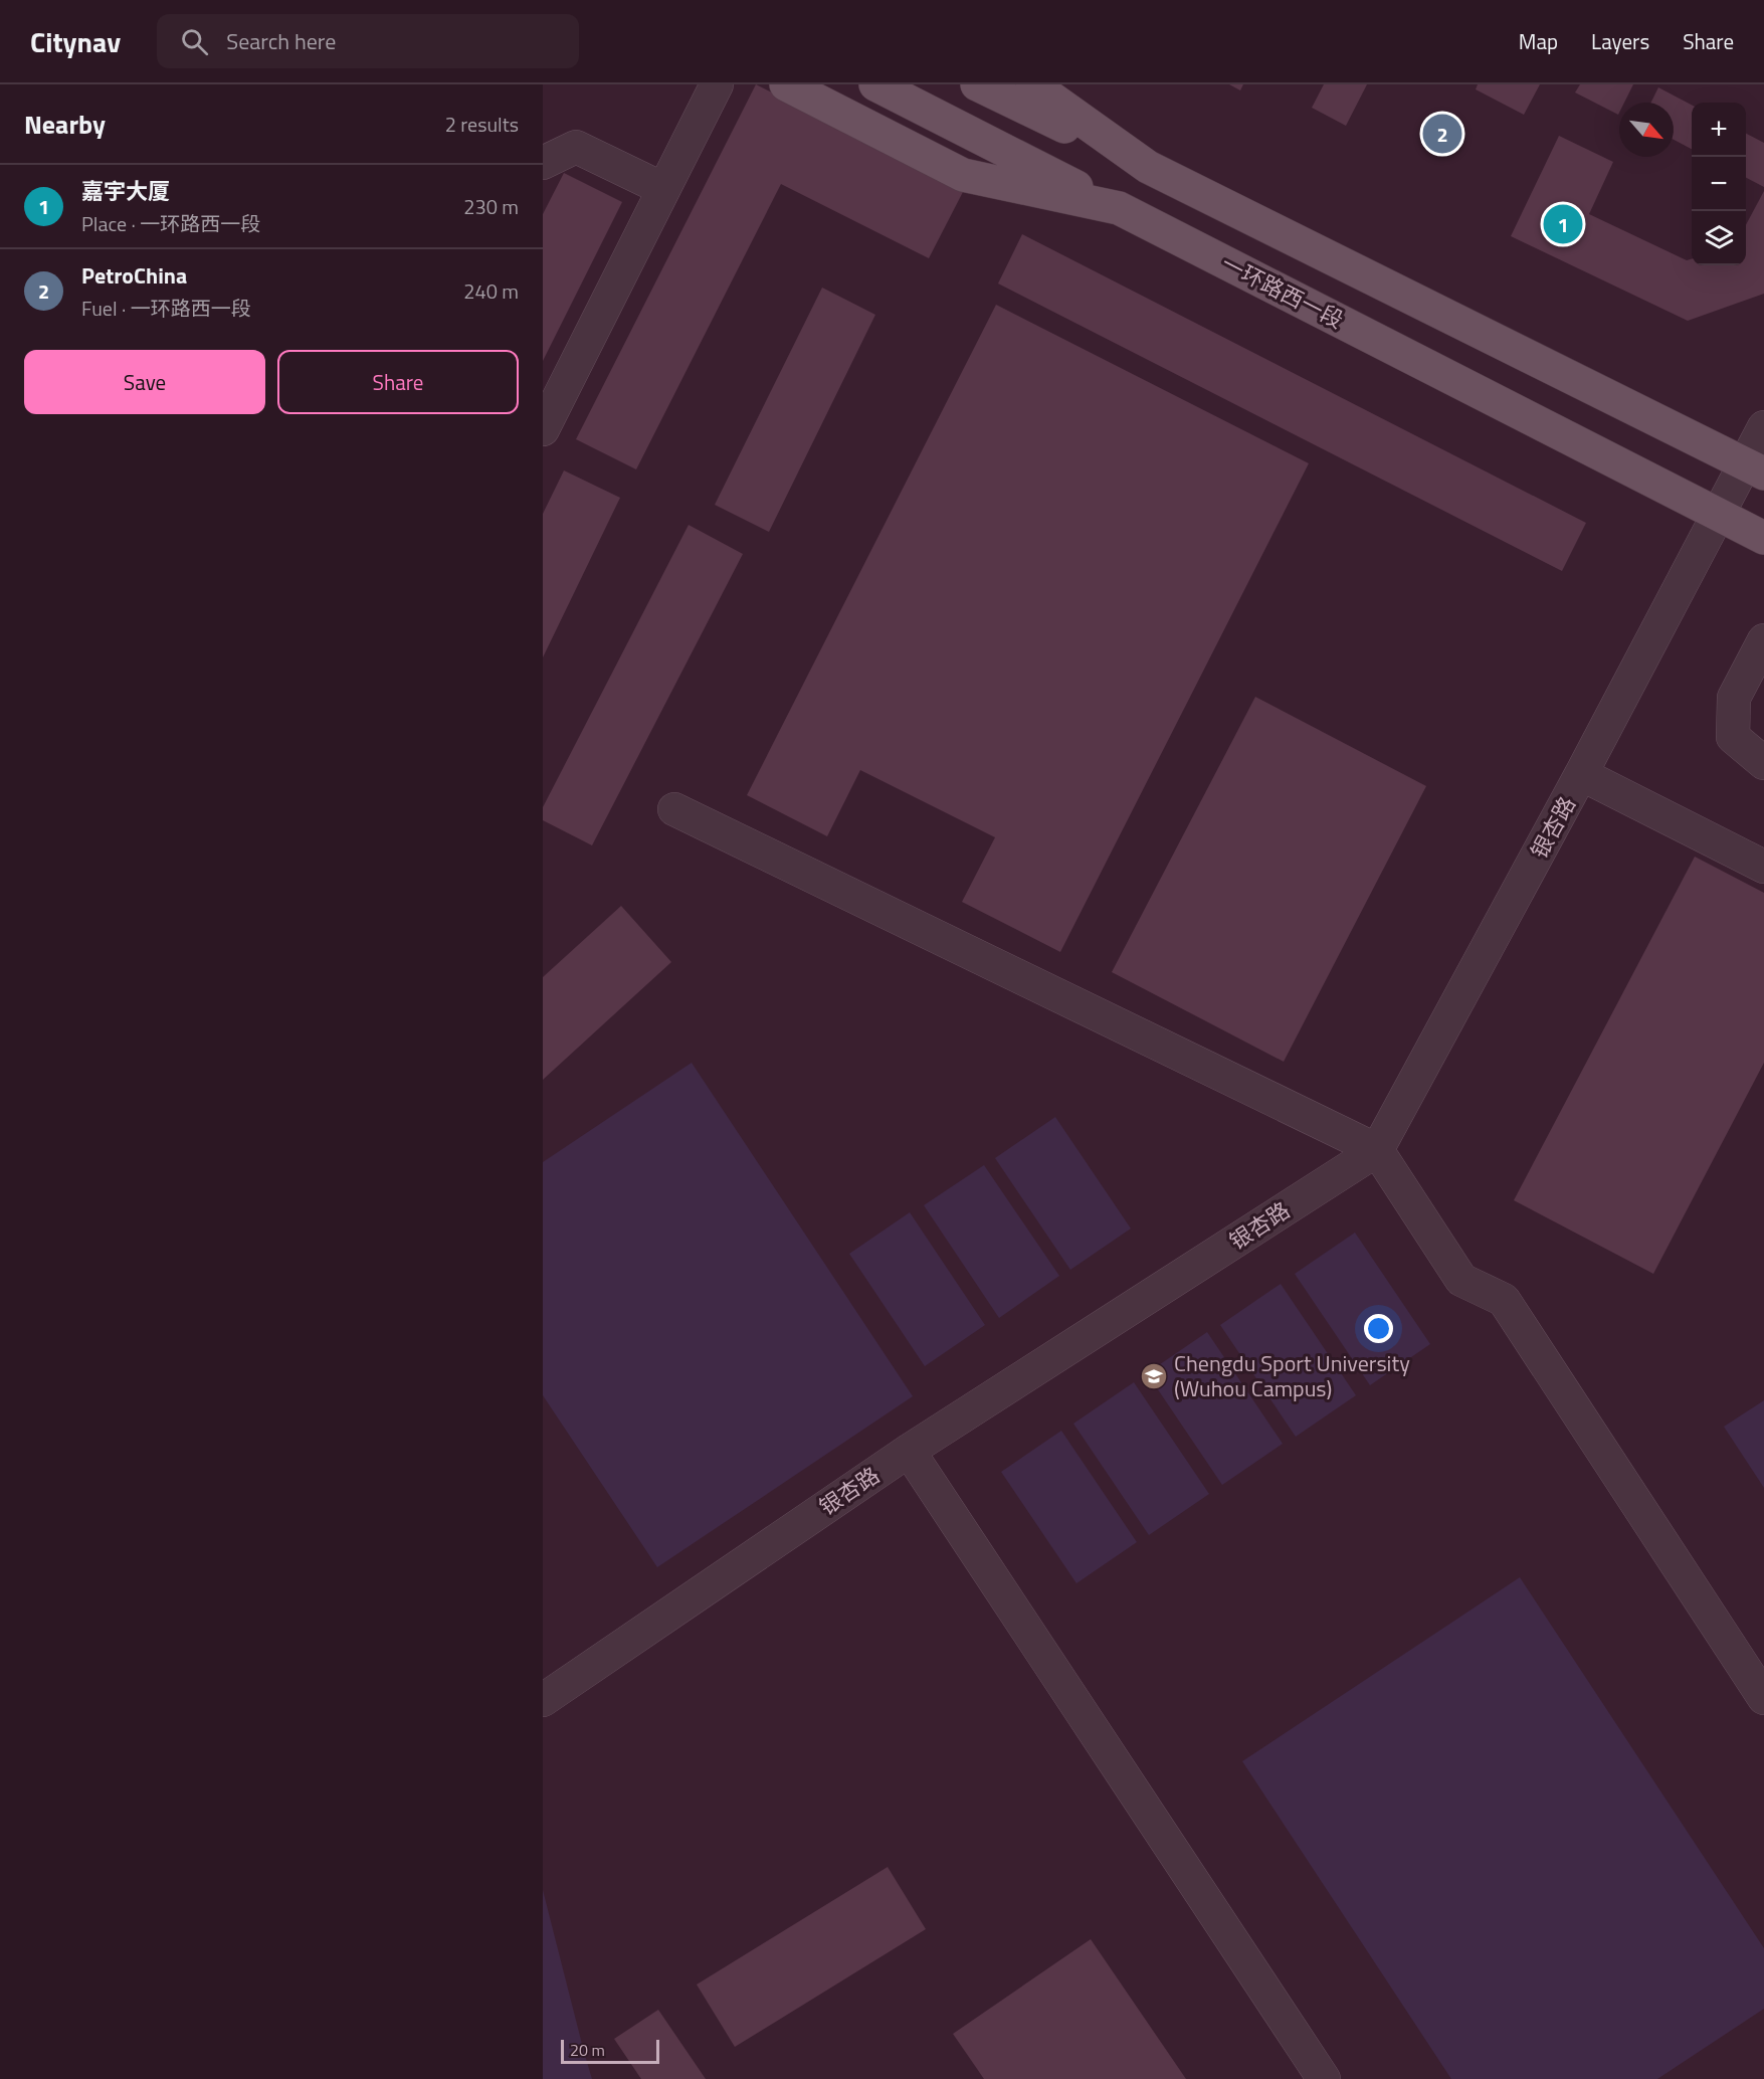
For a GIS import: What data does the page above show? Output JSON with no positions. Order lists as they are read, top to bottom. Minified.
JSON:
{"streets":{"main road":["一环路西一段"],"street":["银杏路"]},"crossings":[["一环路西一段","银杏路"]],"places":{"school or university":["Chengdu Sport University (Wuhou Campus)"]},"scale_bar":"20 m","north":"bottom right","page":{"header":"Citynav","search":"Search here","nav":["Map","Layers","Share"],"heading":["Nearby","2 results"],"map_buttons":["+","−"],"pins":["2","1"],"list":[{"mark":"1","name":"嘉宇大厦","note":"Place · 一环路西一段","value":"230 m"},{"mark":"2","name":"PetroChina","note":"Fuel · 一环路西一段","value":"240 m"}],"buttons":["Save","Share"],"scale":"20 m"}}
